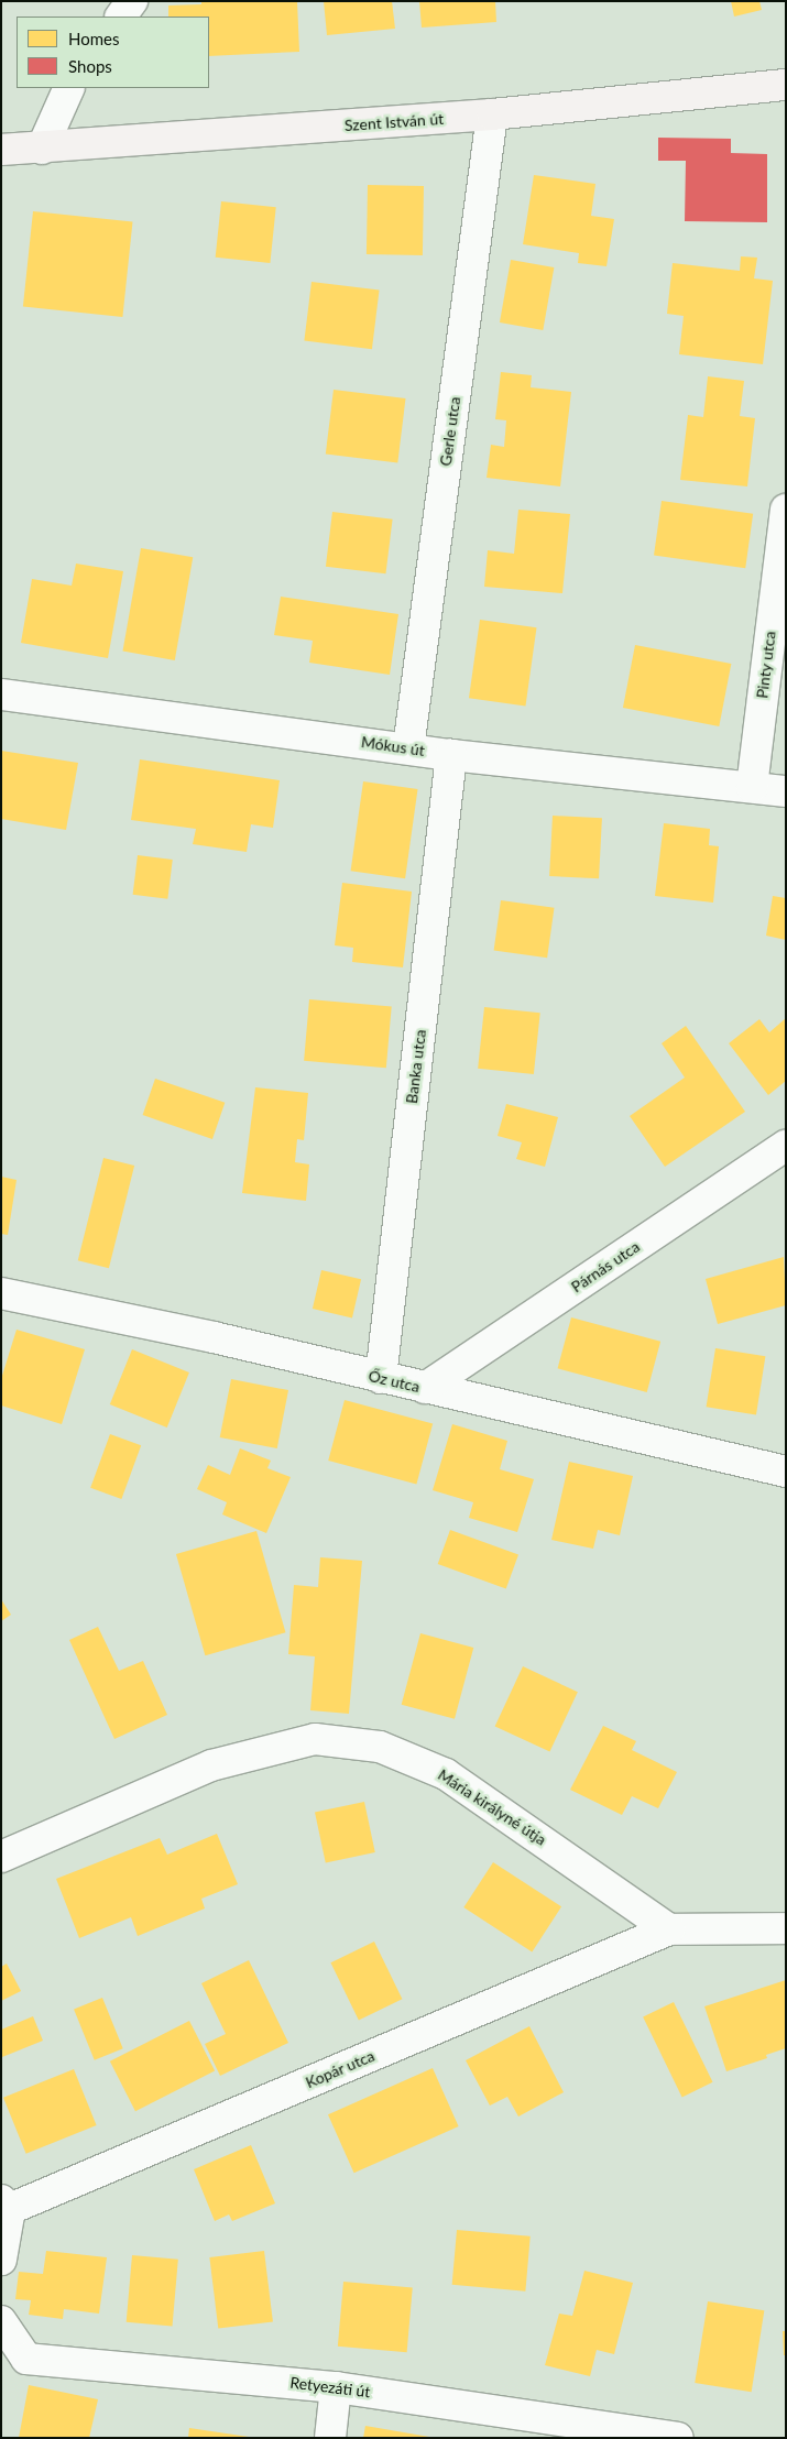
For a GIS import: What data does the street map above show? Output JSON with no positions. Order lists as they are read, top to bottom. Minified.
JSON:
{"streets":{"street":["Szent István út","Gerle utca","Pinty utca","Mókus út","Banka utca","Párnás utca","Őz utca","Mária királyné útja","Kopár utca","Retyezáti út"]},"crossings":[["Szent István út","Gerle utca"],["Gerle utca","Mókus út"],["Pinty utca","Mókus út"],["Mókus út","Banka utca"],["Banka utca","Őz utca"],["Párnás utca","Őz utca"],["Mária királyné útja","Kopár utca"]],"legend":["Homes","Shops"]}
